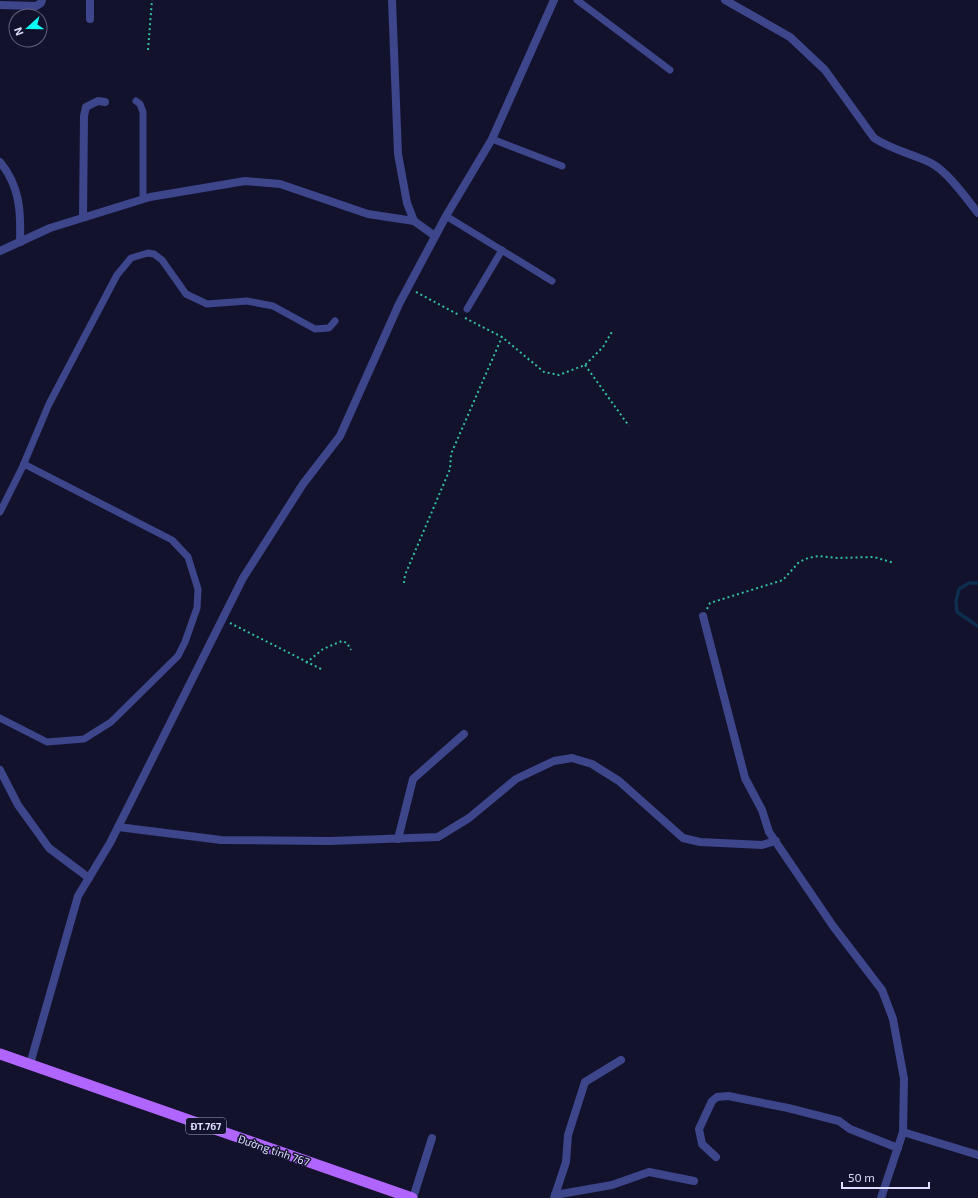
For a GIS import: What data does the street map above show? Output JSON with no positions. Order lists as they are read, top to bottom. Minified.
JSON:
{"streets":{"main road":["ĐT.767","Đường tỉnh 767"]},"scale_bar":"50 m","north":"left"}
